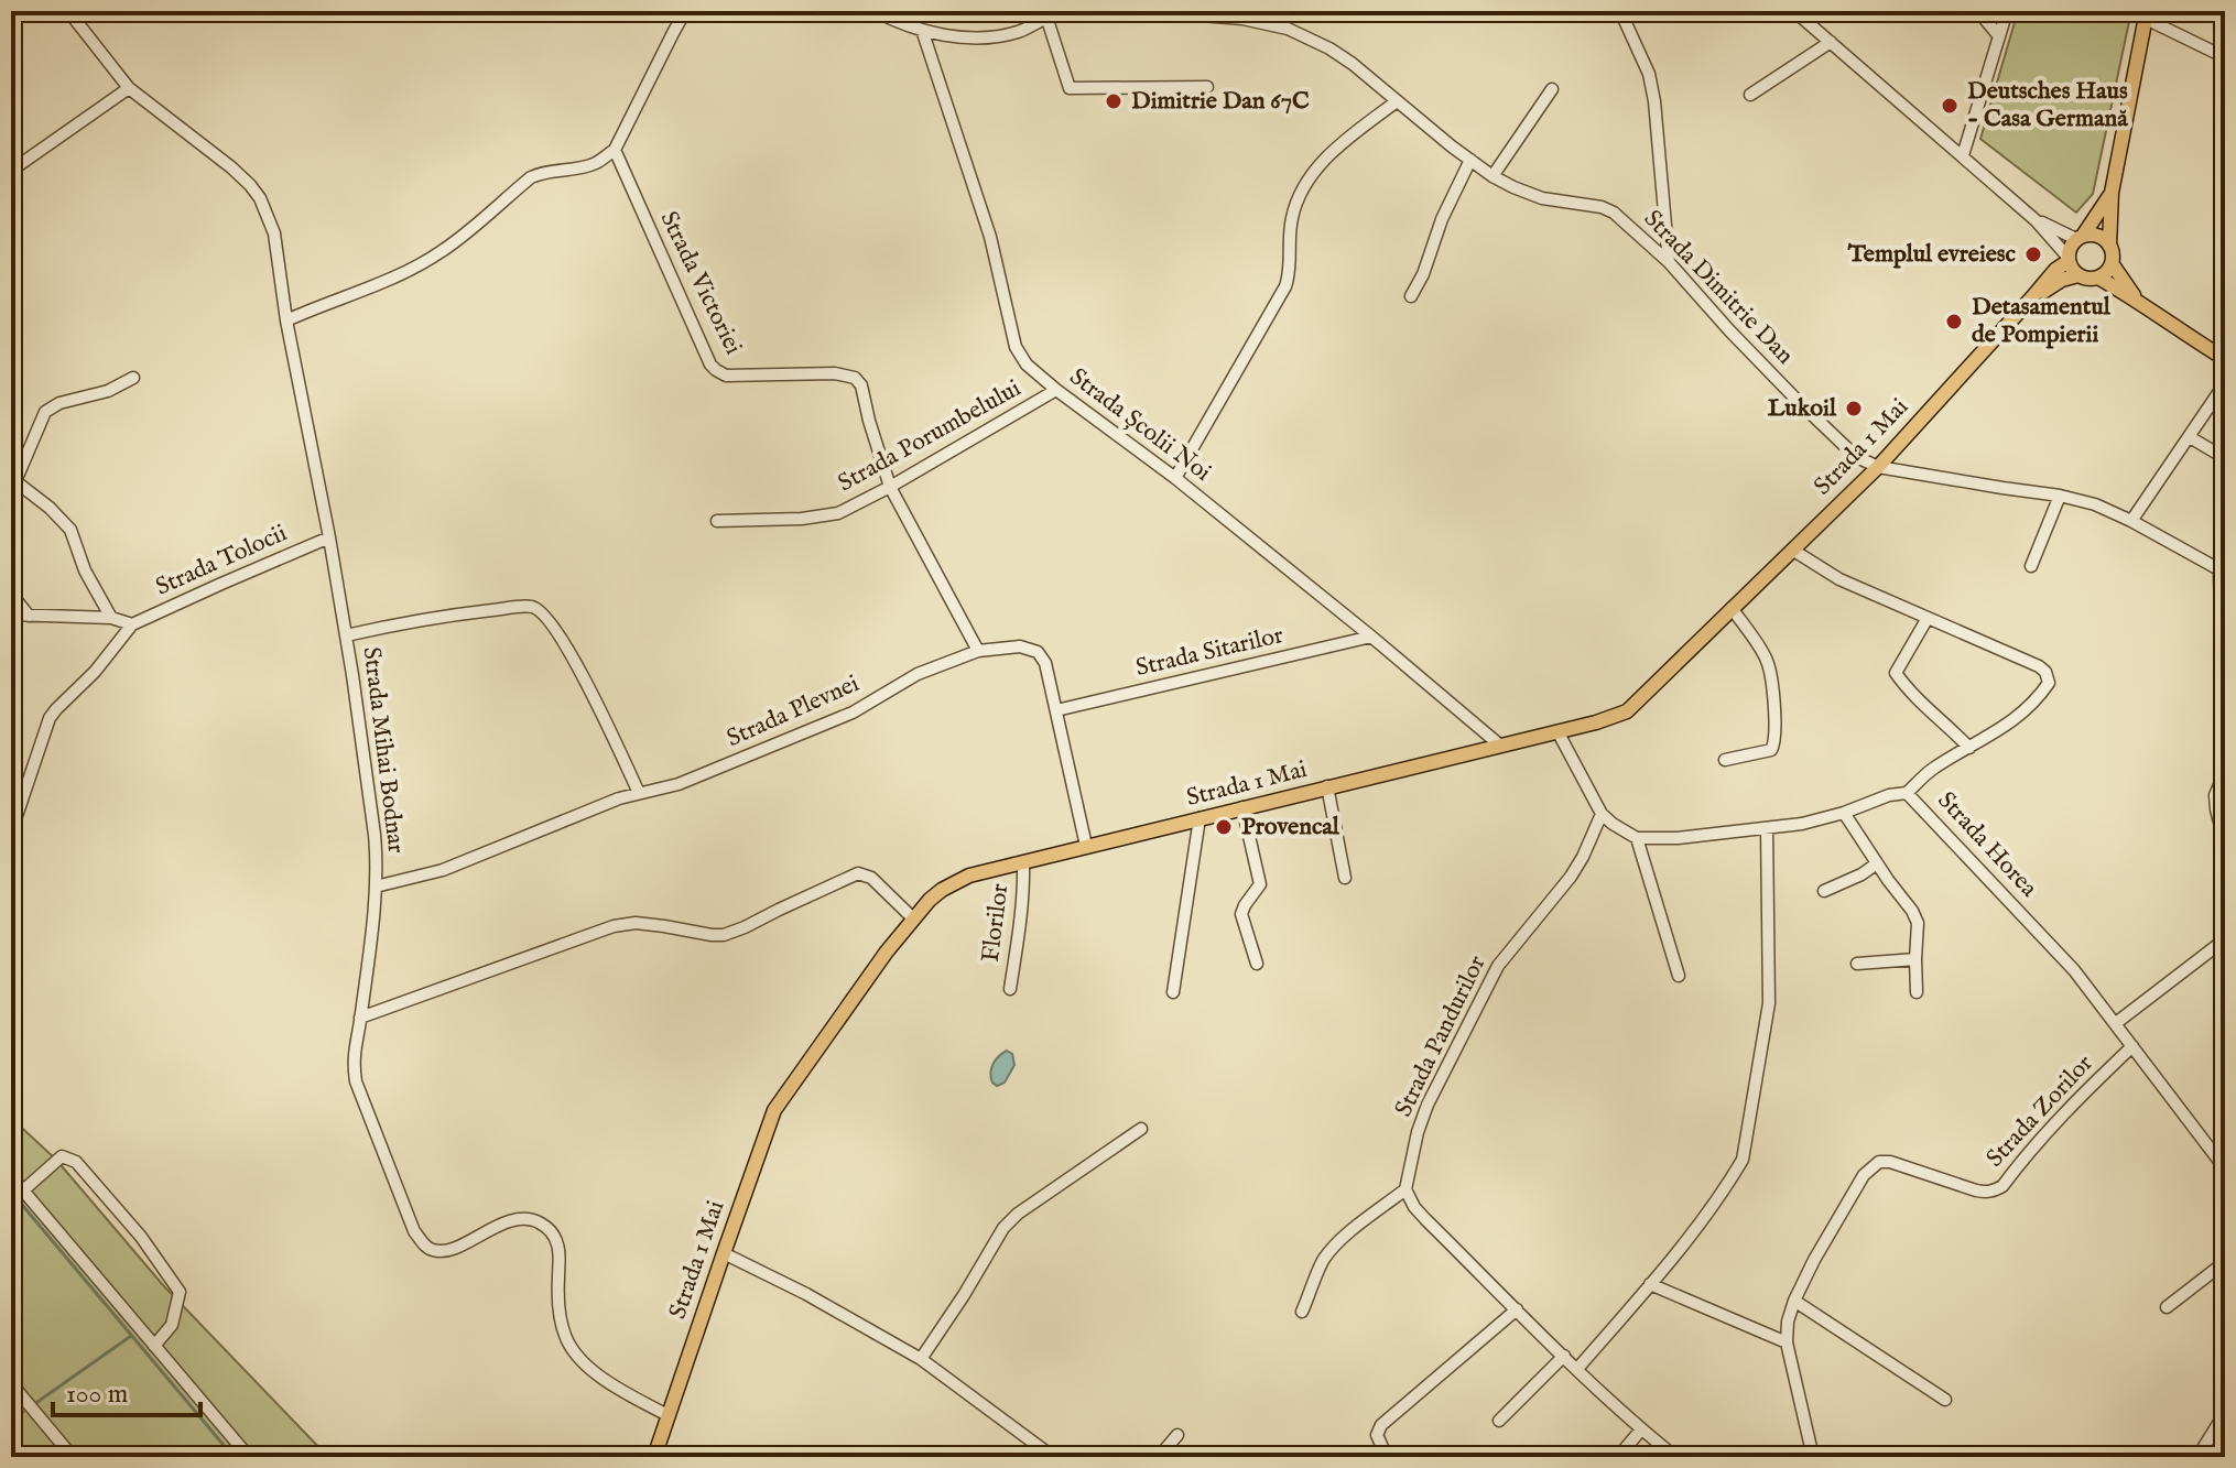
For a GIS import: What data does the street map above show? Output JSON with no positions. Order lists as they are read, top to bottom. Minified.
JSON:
{"streets":{"main road":["Strada 1 Mai"],"street":["Strada Victoriei","Strada Dimitrie Dan","Strada Școlii Noi","Strada Porumbelului","Strada Tolocii","Strada Sitarilor","Strada Plevnei","Strada Mihai Bodnar","Strada Horea","Florilor","Strada Pandurilor","Strada Zorilor"]},"crossings":[["Strada Victoriei","Strada Porumbelului"],["Strada Victoriei","Strada Plevnei"],["Strada Dimitrie Dan","Strada Școlii Noi"],["Strada Dimitrie Dan","Strada 1 Mai"],["Strada Școlii Noi","Strada Porumbelului"],["Strada Școlii Noi","Strada 1 Mai"],["Strada Școlii Noi","Strada Sitarilor"],["Strada 1 Mai","Strada Plevnei"],["Strada 1 Mai","Strada Mihai Bodnar"],["Strada 1 Mai","Florilor"],["Strada Tolocii","Strada Mihai Bodnar"],["Strada Sitarilor","Strada Plevnei"],["Strada Plevnei","Strada Mihai Bodnar"],["Strada Horea","Strada Zorilor"]],"places":["Dimitrie Dan 67C","Deutsches Haus - Casa Germană","Templul evreiesc","Detasamentul de Pompierii","Lukoil","Provencal"],"scale_bar":"100 m"}
